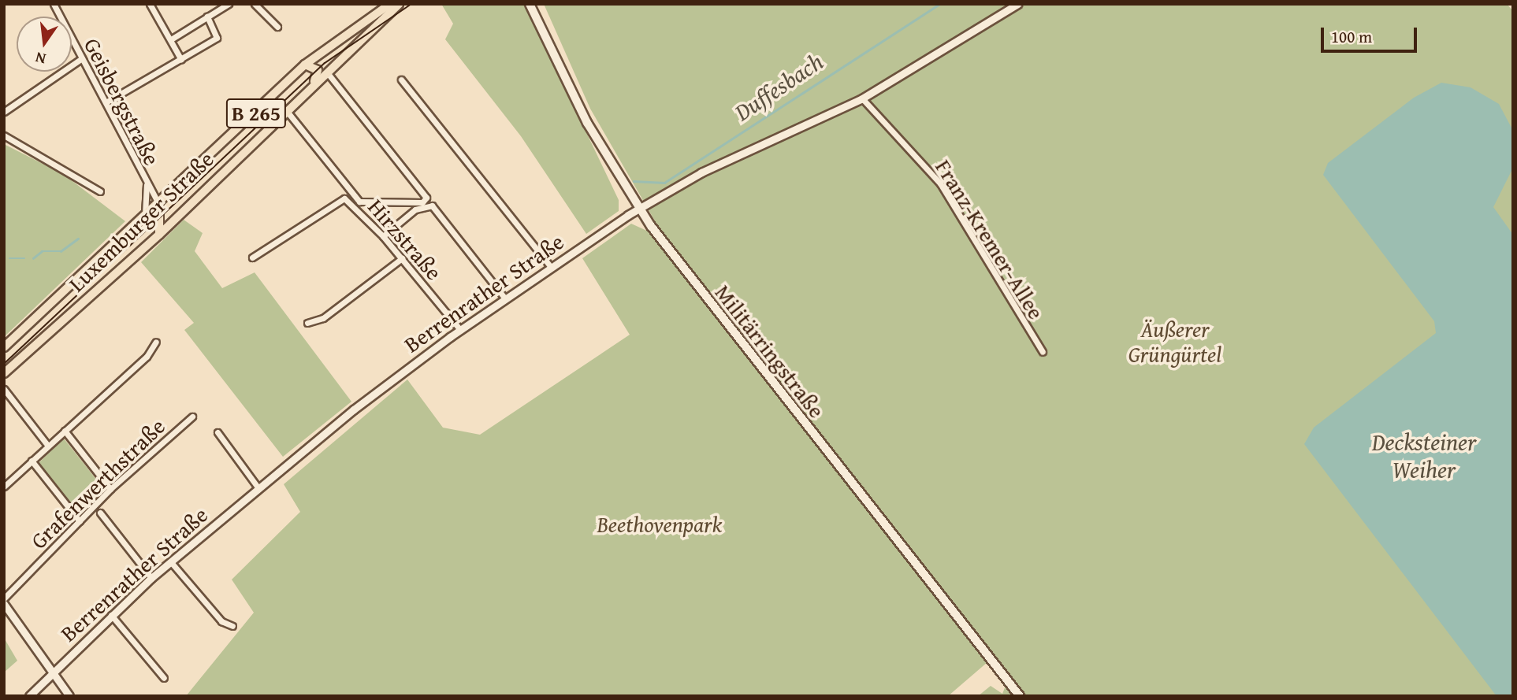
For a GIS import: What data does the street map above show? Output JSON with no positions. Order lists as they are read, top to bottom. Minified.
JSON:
{"streets":{"main road":["B 265","Luxemburger Straße","Militärringstraße"],"street":["Geisbergstraße","Hirzstraße","Franz-Kremer-Allee","Berrenrather Straße","Grafenwerthstraße"]},"crossings":[["Geisbergstraße","Luxemburger Straße"],["Luxemburger Straße","Hirzstraße"],["Hirzstraße","Berrenrather Straße"],["Franz-Kremer-Allee","Berrenrather Straße"],["Berrenrather Straße","Militärringstraße"]],"water":["Duffesbach","Decksteiner Weiher"],"parks":["Äußerer Grüngürtel","Beethovenpark"],"scale_bar":"100 m","north":"bottom"}
